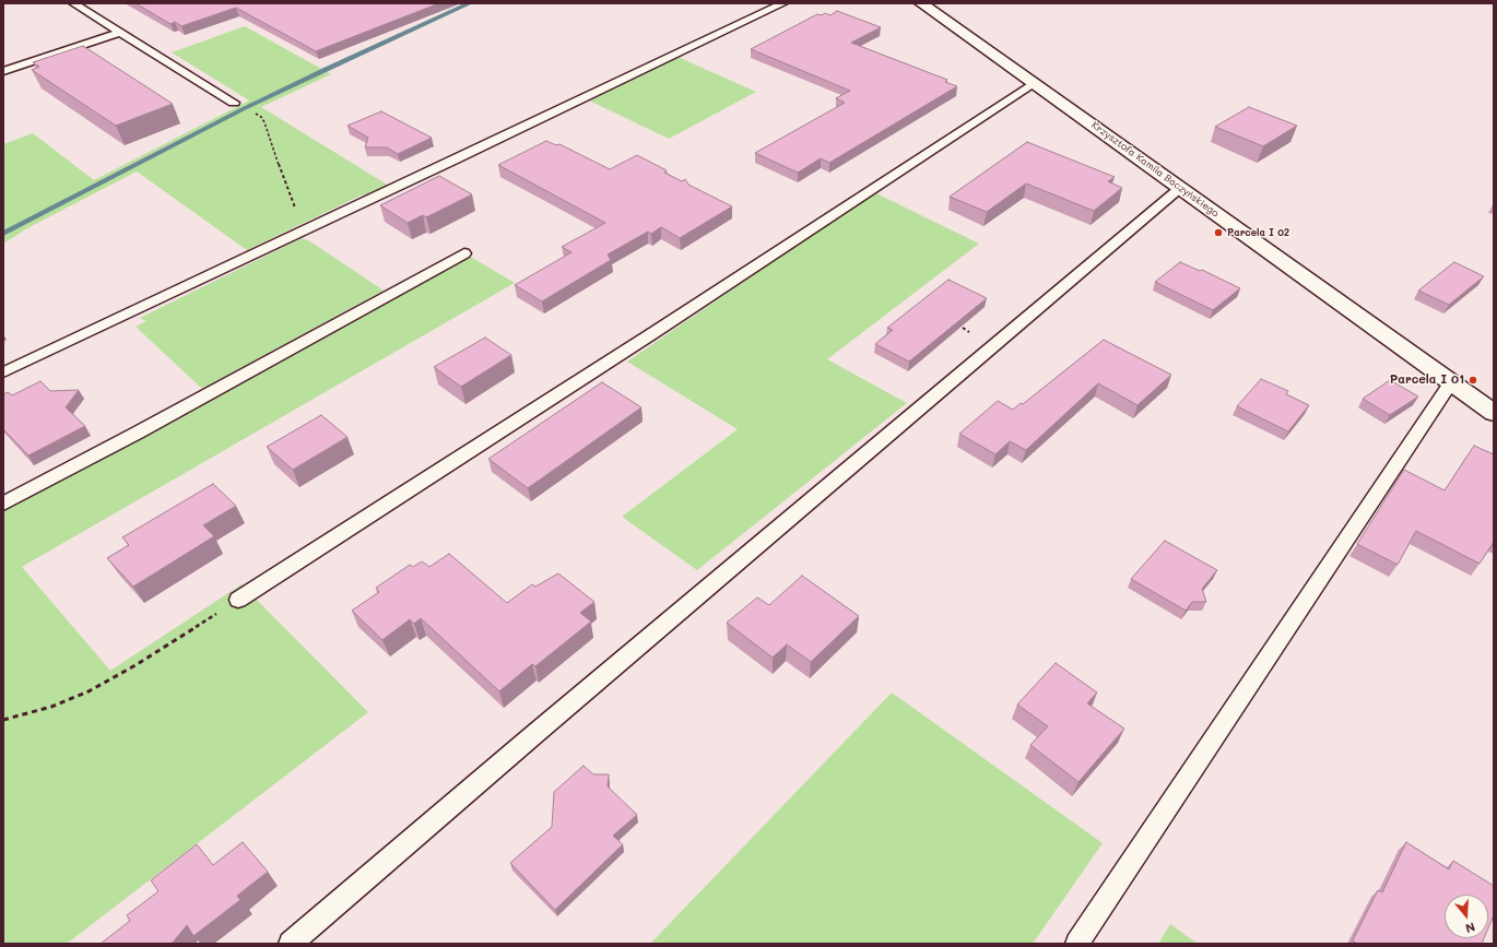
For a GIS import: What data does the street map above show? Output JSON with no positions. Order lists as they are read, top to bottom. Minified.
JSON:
{"streets":{"street":["Krzysztofa Kamila Baczyńskiego"]},"places":["Parcela I 02","Parcela I 01"],"north":"bottom"}
